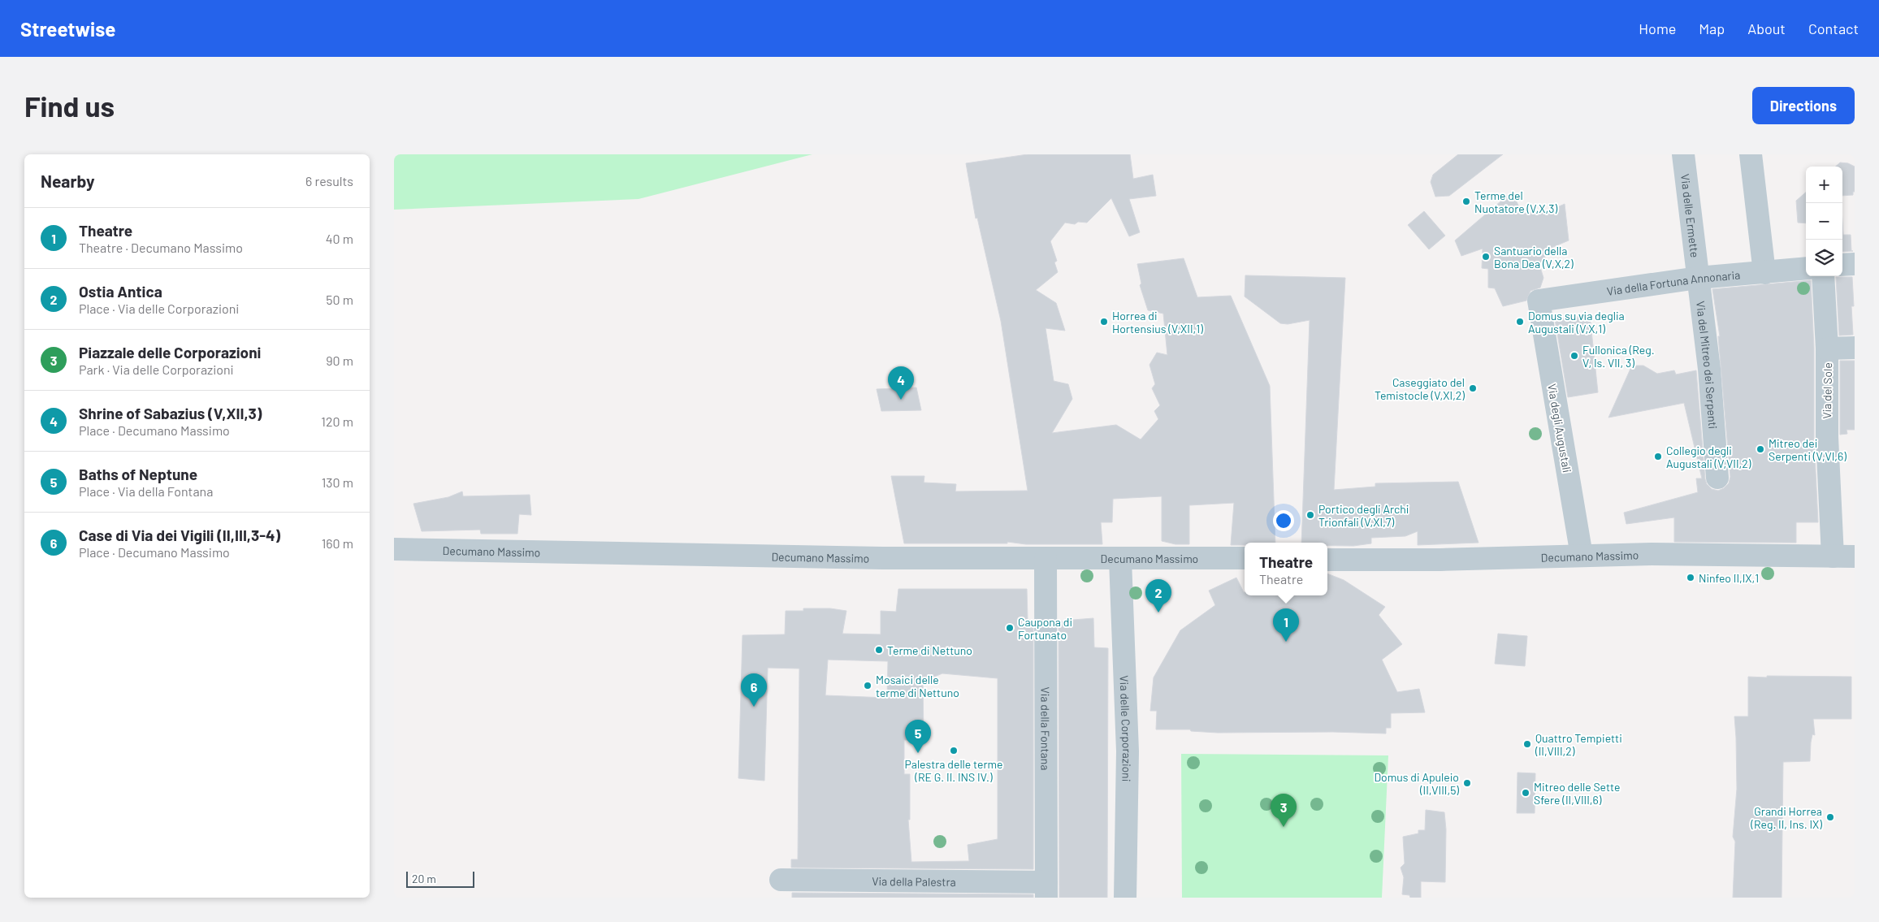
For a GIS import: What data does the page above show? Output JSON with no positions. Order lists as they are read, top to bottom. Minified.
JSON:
{"streets":{"street":["Via delle Ermette","Via della Fortuna Annonaria","Via del Mitreo dei Serpenti","Via del Sole","Via degli Augustali","Decumano Massimo","Via della Fontana","Via delle Corporazioni","Via della Palestra"]},"crossings":[["Via delle Ermette","Via della Fortuna Annonaria"],["Via delle Ermette","Via del Mitreo dei Serpenti"],["Via della Fortuna Annonaria","Via del Mitreo dei Serpenti"],["Via della Fortuna Annonaria","Via degli Augustali"],["Via del Sole","Decumano Massimo"],["Via degli Augustali","Decumano Massimo"],["Decumano Massimo","Via della Fontana"],["Decumano Massimo","Via delle Corporazioni"],["Via della Fontana","Via della Palestra"]],"places":["Terme del Nuotatore (V,X,3)","Santuario della Bona Dea (V,X,2)","Horrea di Hortensius (V,XII,1)","Domus su via deglia Augustali (V,X,1)","Fullonica (Reg. V, Is. VII, 3)","Caseggiato del Temistocle (V,XI,2)","Mitreo dei Serpenti (V,VI,6)","Collegio degli Augustali (V,VII,2)","Portico degli Archi Trionfali (V,XI,7)","Ninfeo II,IX,1","Caupona di Fortunato","Terme di Nettuno","Mosaici delle terme di Nettuno","Quattro Tempietti (II,VIII,2)","Palestra delle terme (RE G. II. INS IV.)","Domus di Apuleio (II,VIII,5)","Mitreo delle Sette Sfere (II,VIII,6)","Grandi Horrea (Reg. II, Ins. IX)"],"scale_bar":"20 m","page":{"header":"Streetwise","nav":["Home","Map","About","Contact"],"buttons":"Directions","title":"Find us","heading":["Nearby","6 results"],"map_buttons":["+","−"],"list":[{"mark":"1","name":"Theatre","note":"Theatre · Decumano Massimo","value":"40 m"},{"mark":"2","name":"Ostia Antica","note":"Place · Via delle Corporazioni","value":"50 m"},{"mark":"3","name":"Piazzale delle Corporazioni","note":"Park · Via delle Corporazioni","value":"90 m"},{"mark":"4","name":"Shrine of Sabazius (V,XII,3)","note":"Place · Decumano Massimo","value":"120 m"},{"mark":"5","name":"Baths of Neptune","note":"Place · Via della Fontana","value":"130 m"},{"mark":"6","name":"Case di Via dei Vigili (II,III,3-4)","note":"Place · Decumano Massimo","value":"160 m"}],"pins":["4","2","1","6","5","3"],"popup":["Theatre","Theatre"],"scale":"20 m"}}
